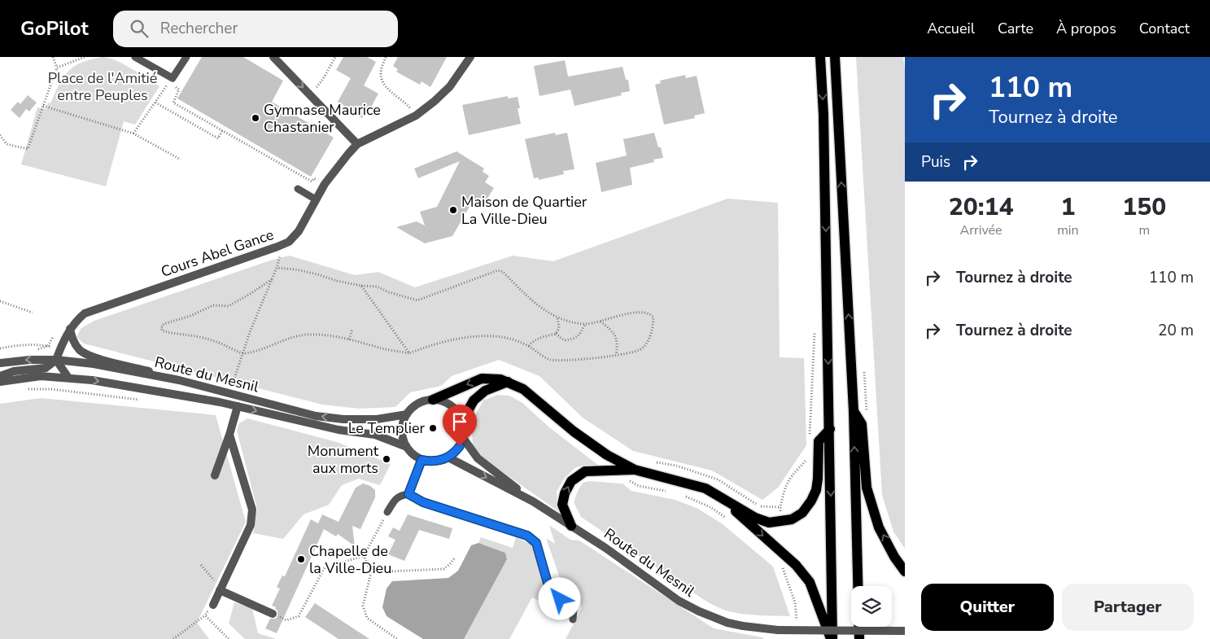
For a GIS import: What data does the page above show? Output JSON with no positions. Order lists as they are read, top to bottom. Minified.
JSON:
{"streets":{"street":["Cours Abel Gance","Route du Mesnil"]},"crossings":[["Cours Abel Gance","Route du Mesnil"]],"parks":["Place de l'Amitié entre Peuples"],"places":["Gymnase Maurice Chastanier","Maison de Quartier La Ville-Dieu","Le Templier","Monument aux morts","Chapelle de la Ville-Dieu"],"page":{"header":"GoPilot","search":"Rechercher","nav":["Accueil","Carte","À propos","Contact"],"turn":["110 m","Tournez à droite"],"then":"Puis","eta":["20:14","Arrivée","1","min","150","m"],"list":[{"name":"Tournez à droite","value":"110 m"},{"name":"Tournez à droite","value":"20 m"}],"buttons":["Quitter","Partager"]}}
